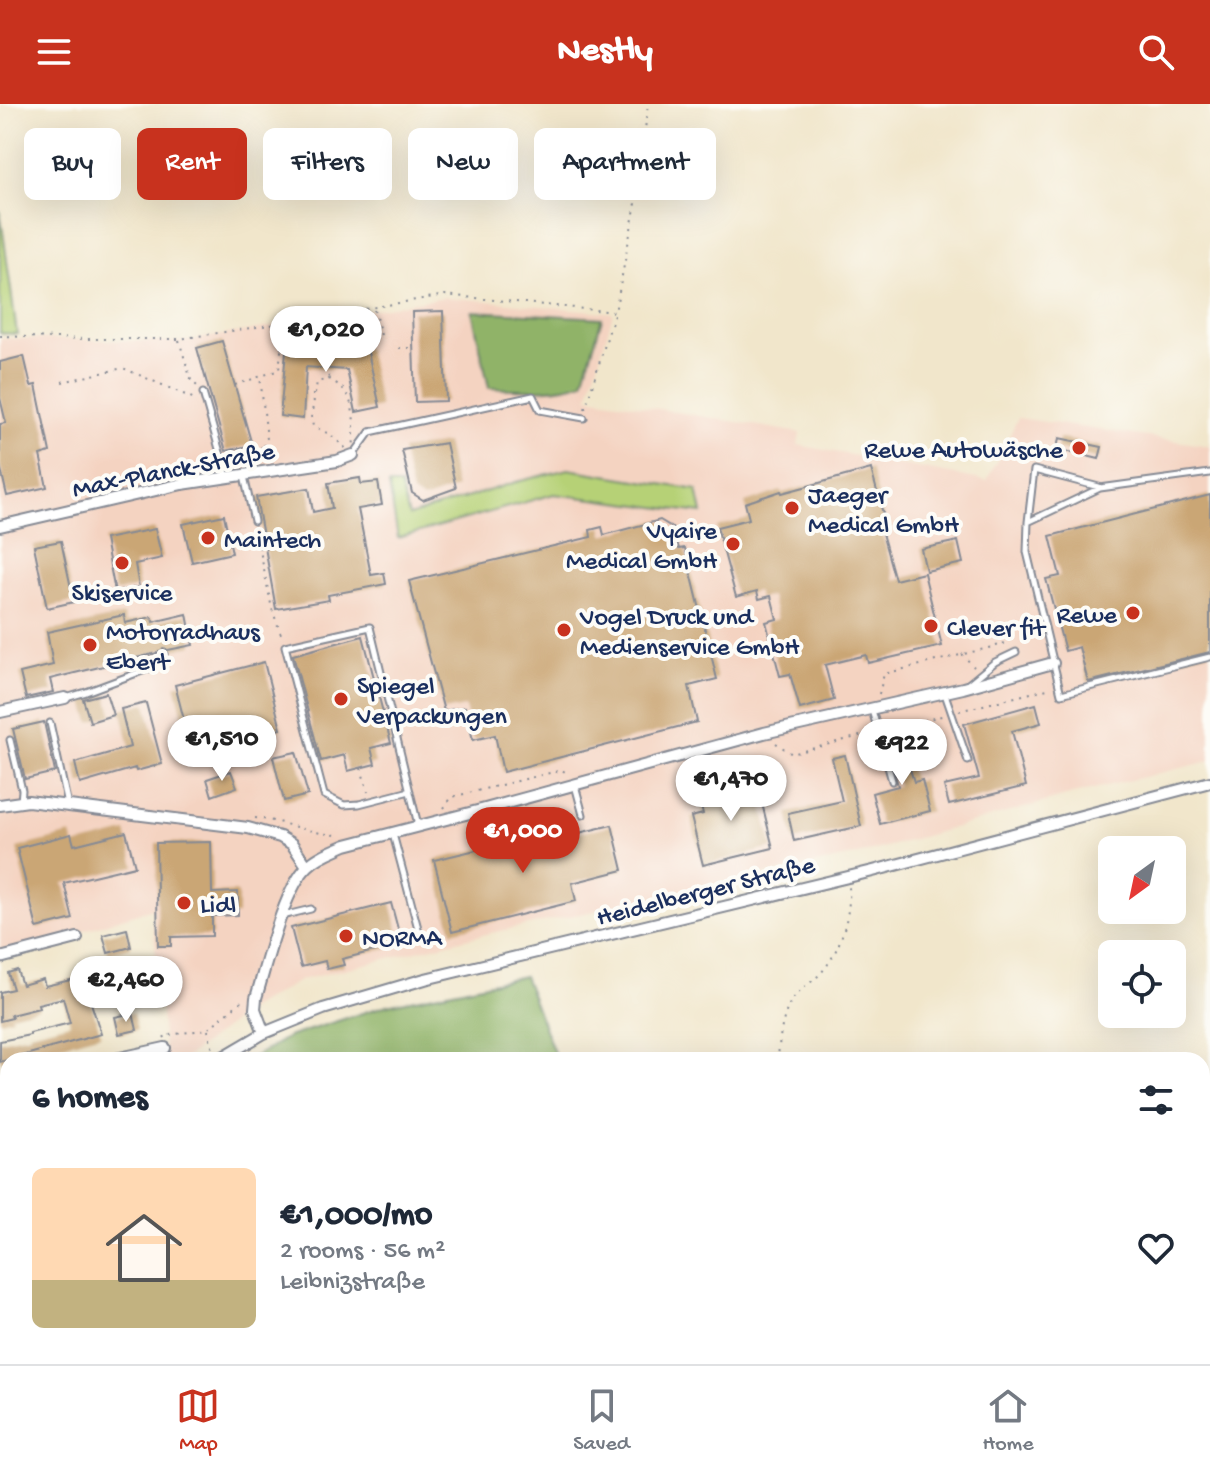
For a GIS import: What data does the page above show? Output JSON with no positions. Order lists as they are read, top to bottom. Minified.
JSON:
{"streets":{"street":["Max-Planck-Straße","Heidelberger Straße"]},"places":["Rewe Autowäsche","Jaeger Medical GmbH","Maintech","Vyaire Medical GmbH","Skiservice","Rewe","Clever fit","Vogel Druck und Medienservice GmbH","Motorradhaus Ebert","Spiegel Verpackungen","Lidl","NORMA"],"north":"bottom left","page":{"header":"Nestly","chip":["Buy","Rent","Filters","New","Apartment"],"price":["€1,020","€1,510","€922","€1,470","€1,000","€2,460"],"heading":"6 homes","list":[{"name":"€1,000/mo","note":"2 rooms · 56 m² · Leibnizstraße"}],"tabs":["Map","Saved","Home"]}}
